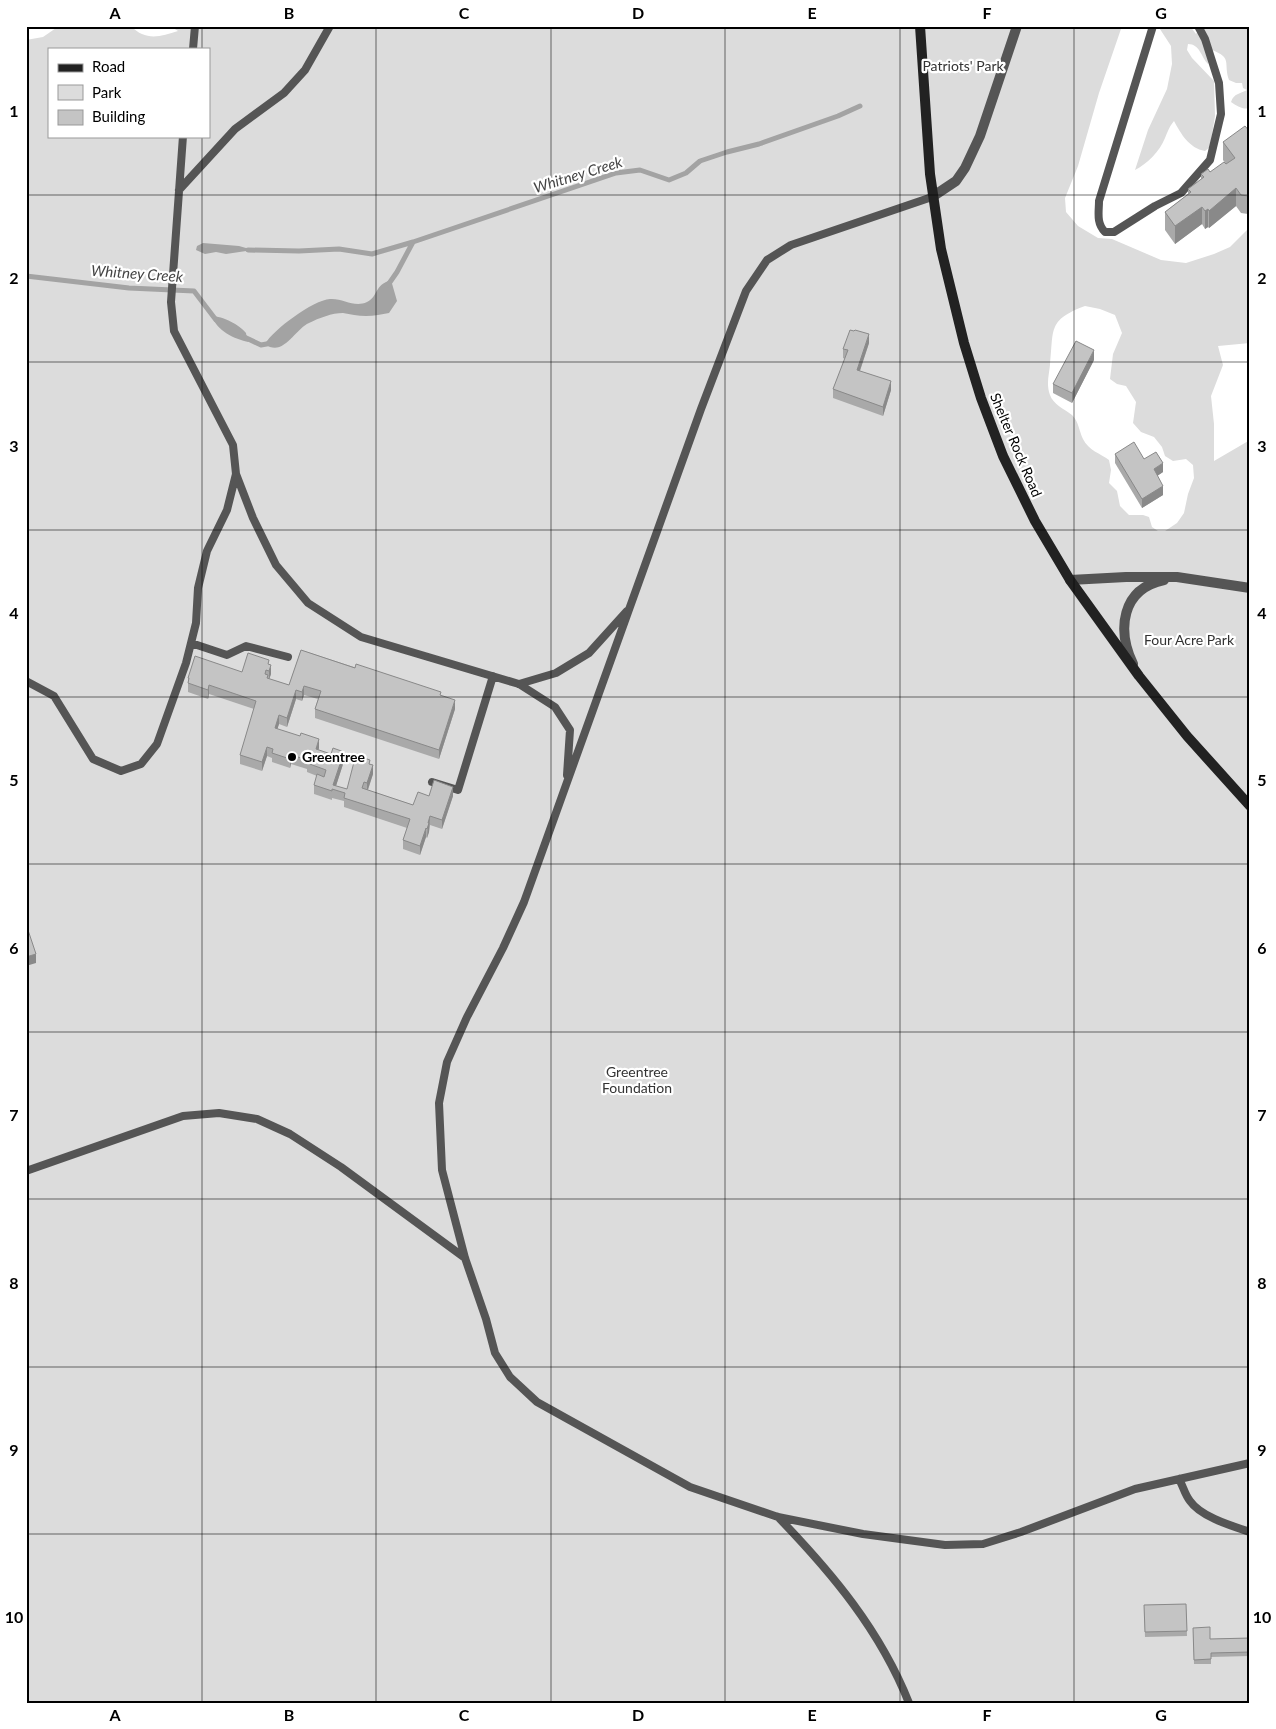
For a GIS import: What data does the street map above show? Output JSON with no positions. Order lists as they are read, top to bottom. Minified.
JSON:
{"streets":{"main road":["Shelter Rock Road"]},"water":["Whitney Creek"],"parks":["Patriots' Park","Four Acre Park","Greentree Foundation"],"places":["Greentree"],"legend":["Road","Park","Building"],"grid":{"columns":["A","B","C","D","E","F","G"],"rows":["1","2","3","4","5","6","7","8","9","10"]}}
